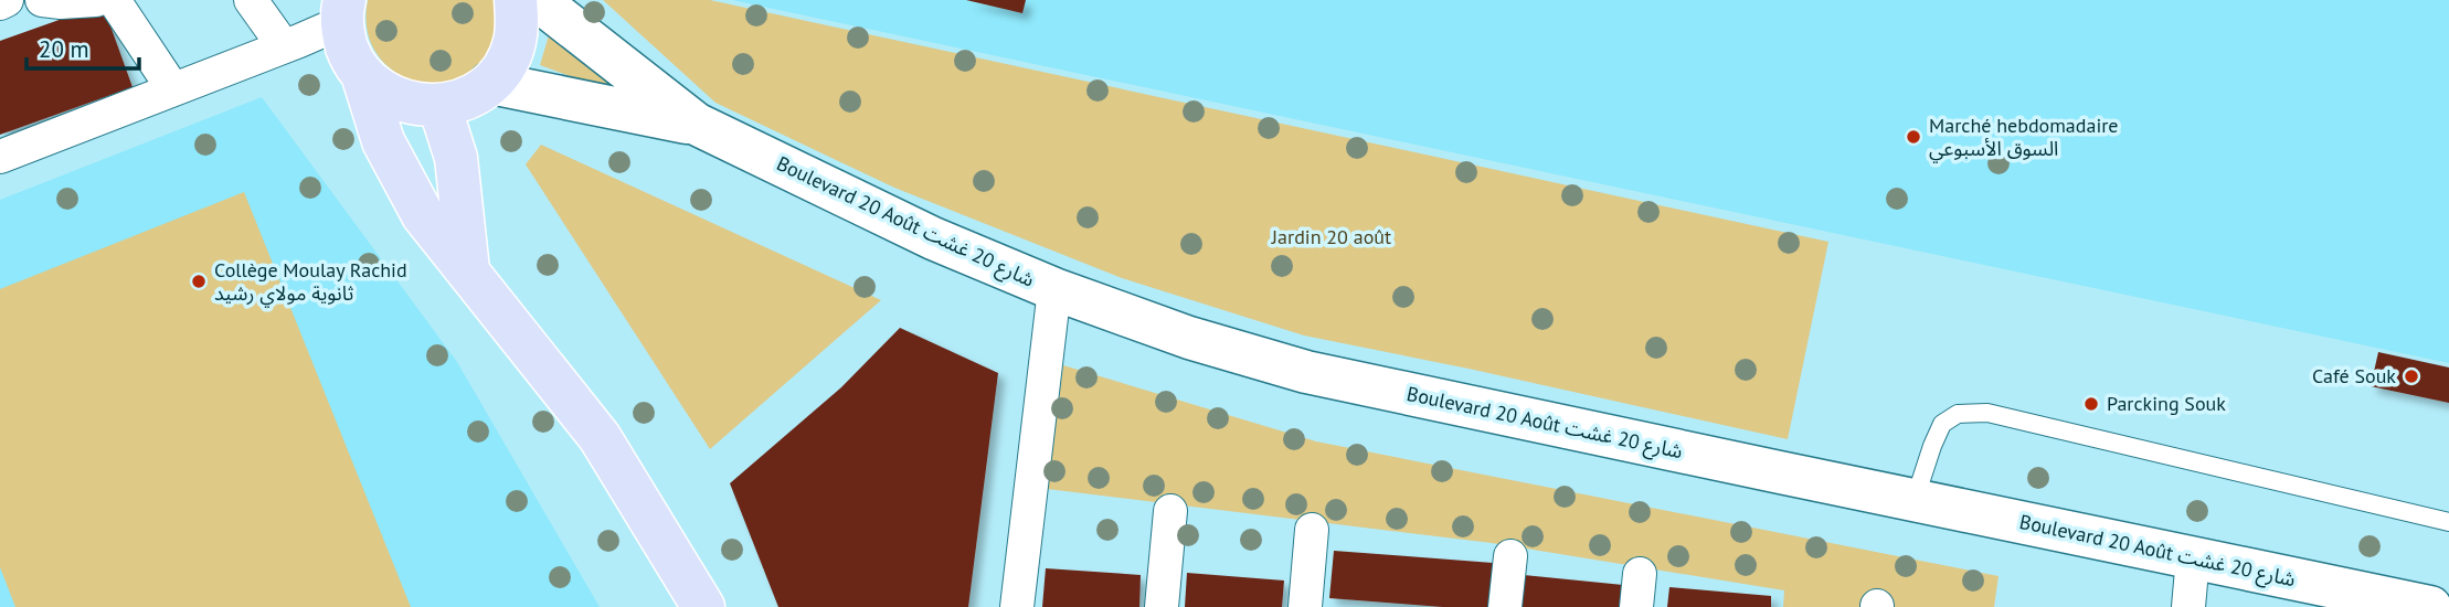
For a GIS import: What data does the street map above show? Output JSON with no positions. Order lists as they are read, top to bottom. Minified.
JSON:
{"streets":{"main road":["Boulevard 20 Août شارع 20 غشت"]},"parks":["Jardin 20 août"],"places":["Marché hebdomadaire السوق الأسبوعي","Collège Moulay Rachid ثانوية مولاي رشيد","Café Souk","Parcking Souk"],"scale_bar":"20 m"}
